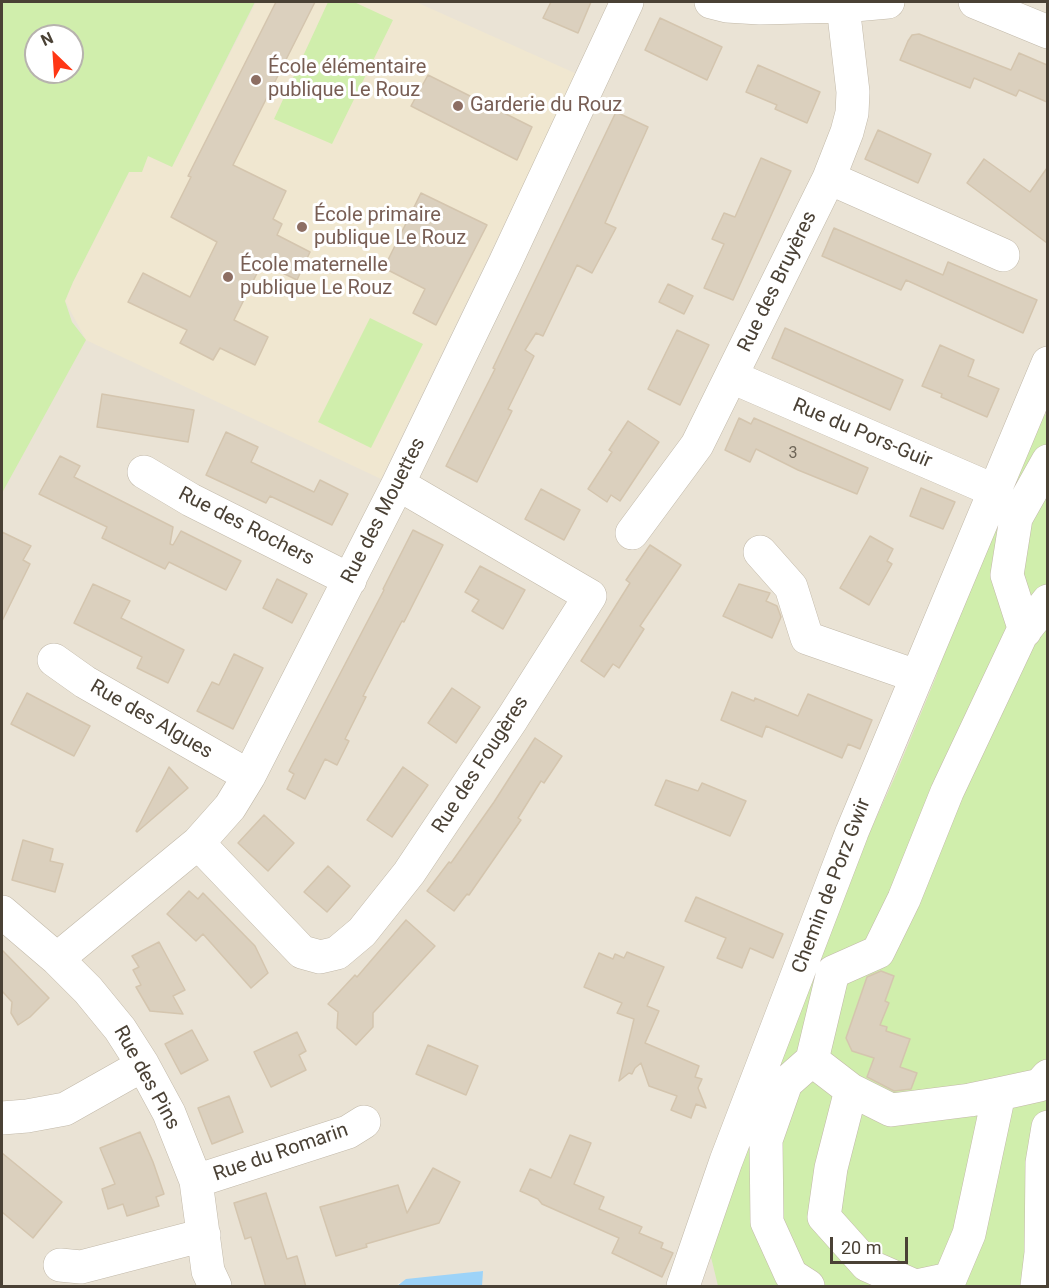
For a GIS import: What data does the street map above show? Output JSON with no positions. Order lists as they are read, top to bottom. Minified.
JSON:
{"streets":{"street":["Rue des Bruyères","Rue du Pors-Guir","Rue des Mouettes","Rue des Rochers","Rue des Algues","Rue des Fougères","Chemin de Porz Gwir","Rue des Pins","Rue du Romarin"]},"crossings":[["Rue des Bruyères","Rue du Pors-Guir"],["Rue du Pors-Guir","Chemin de Porz Gwir"],["Rue des Mouettes","Rue des Rochers"],["Rue des Mouettes","Rue des Algues"],["Rue des Mouettes","Rue des Fougères"],["Rue des Mouettes","Rue des Pins"],["Rue des Pins","Rue du Romarin"]],"places":["École élémentaire publique Le Rouz","Garderie du Rouz","École primaire publique Le Rouz","École maternelle publique Le Rouz"],"house_numbers":["3"],"scale_bar":"20 m","north":"top left"}
